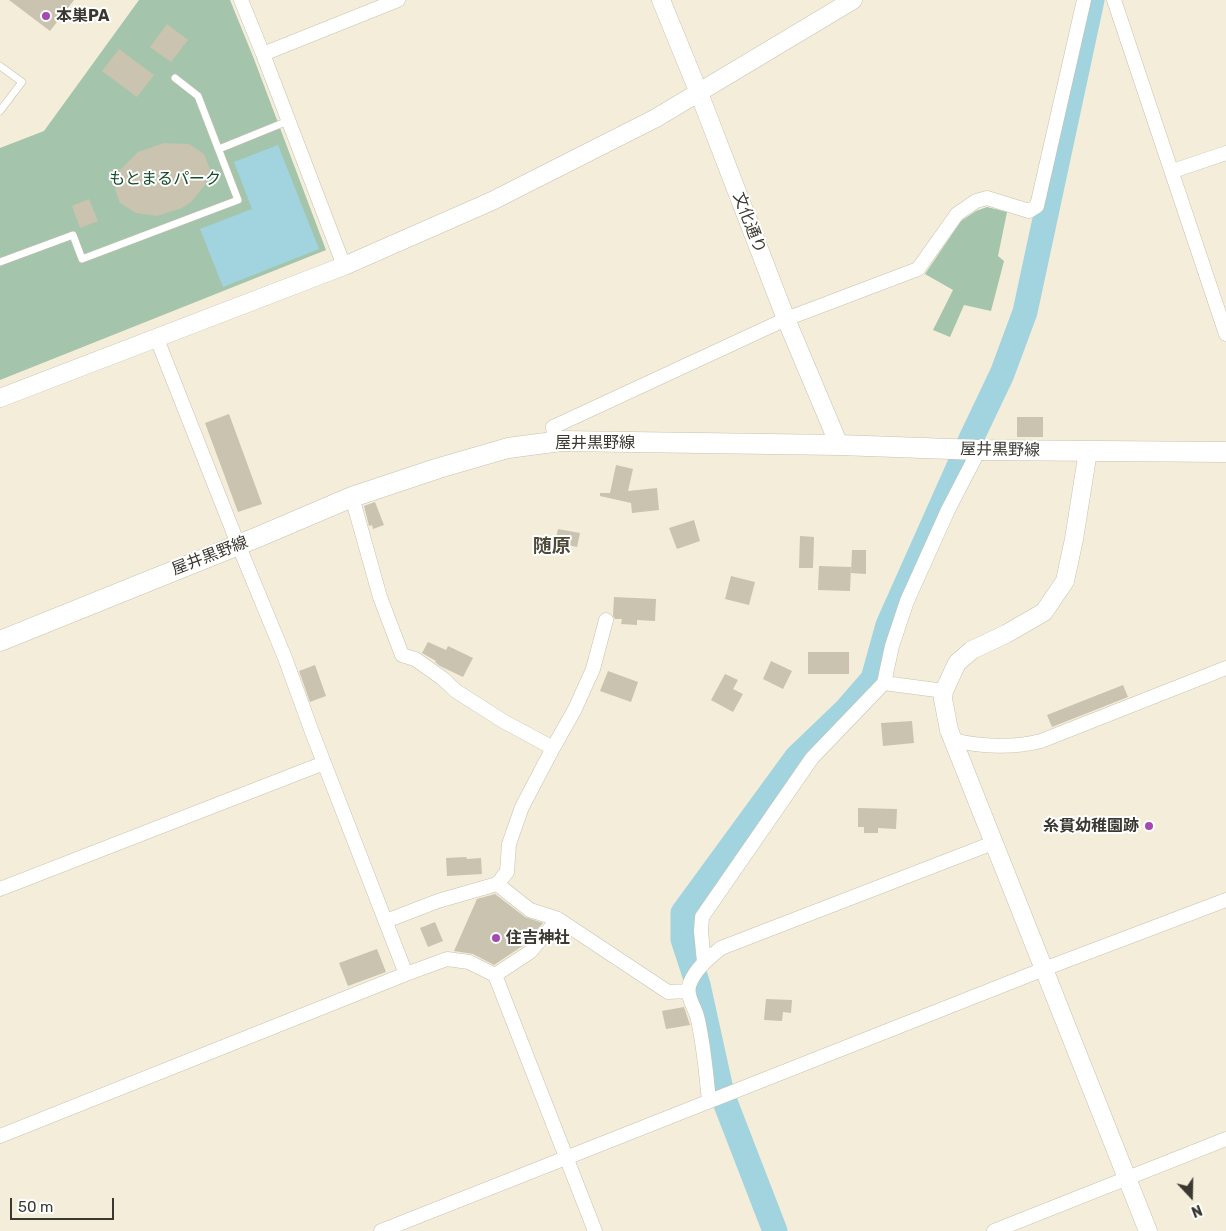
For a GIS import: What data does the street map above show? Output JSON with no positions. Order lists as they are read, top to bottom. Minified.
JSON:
{"streets":{"main road":["屋井黒野線"],"street":["文化通り"]},"crossings":[["文化通り","屋井黒野線"]],"districts":["随原"],"parks":["もとまるパーク"],"places":["本巣PA","糸貫幼稚園跡","住吉神社"],"scale_bar":"50 m","north":"bottom"}
